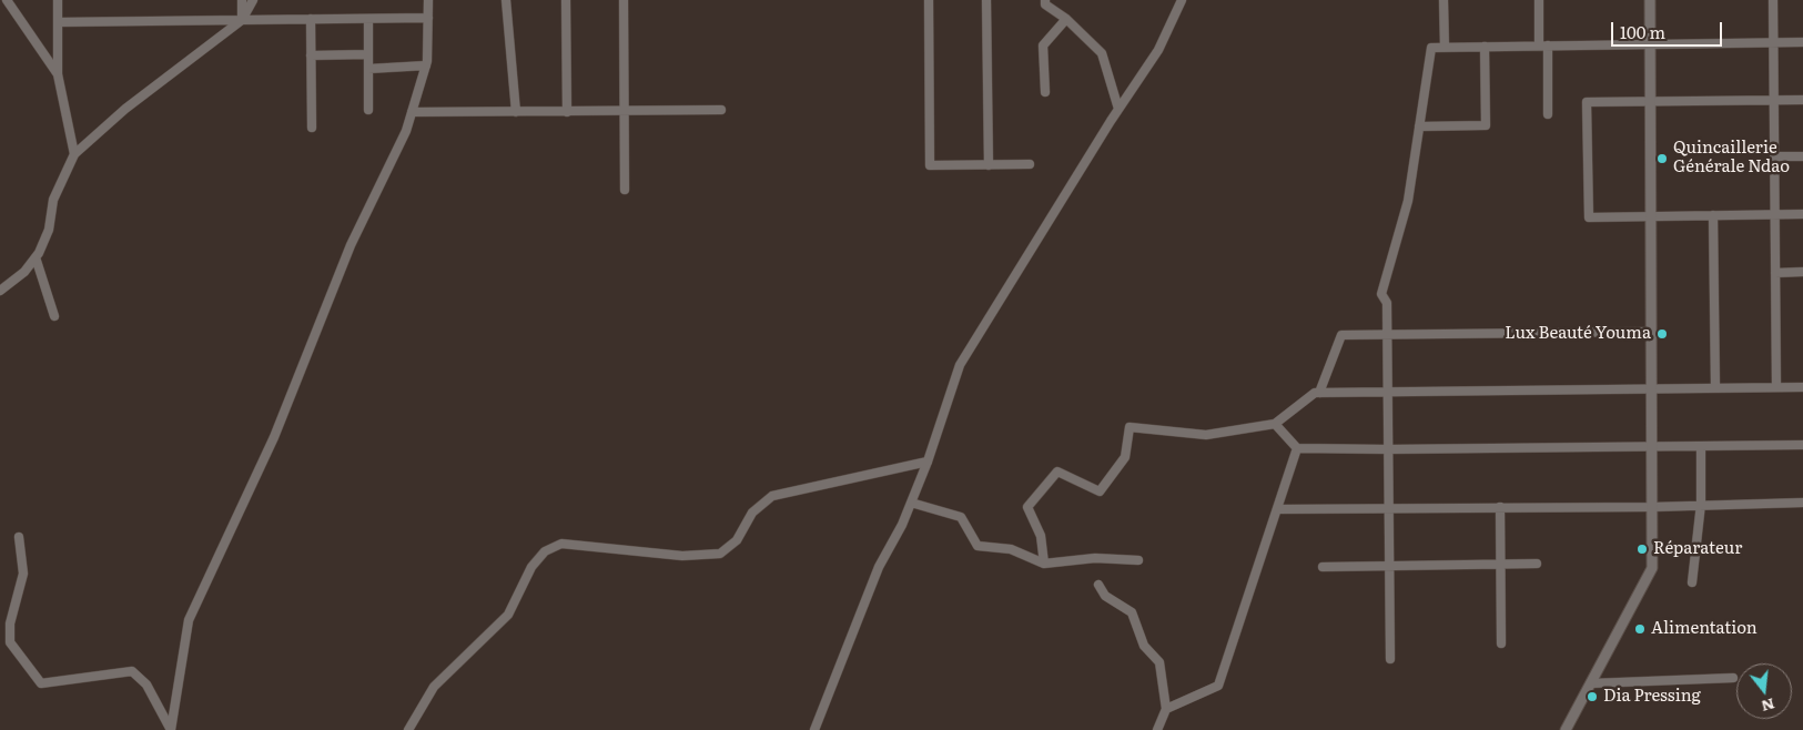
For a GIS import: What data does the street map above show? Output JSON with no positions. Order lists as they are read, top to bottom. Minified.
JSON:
{"places":["Quincaillerie Générale Ndao","Lux Beauté Youma","Réparateur","Alimentation","Dia Pressing"],"scale_bar":"100 m","north":"bottom"}
